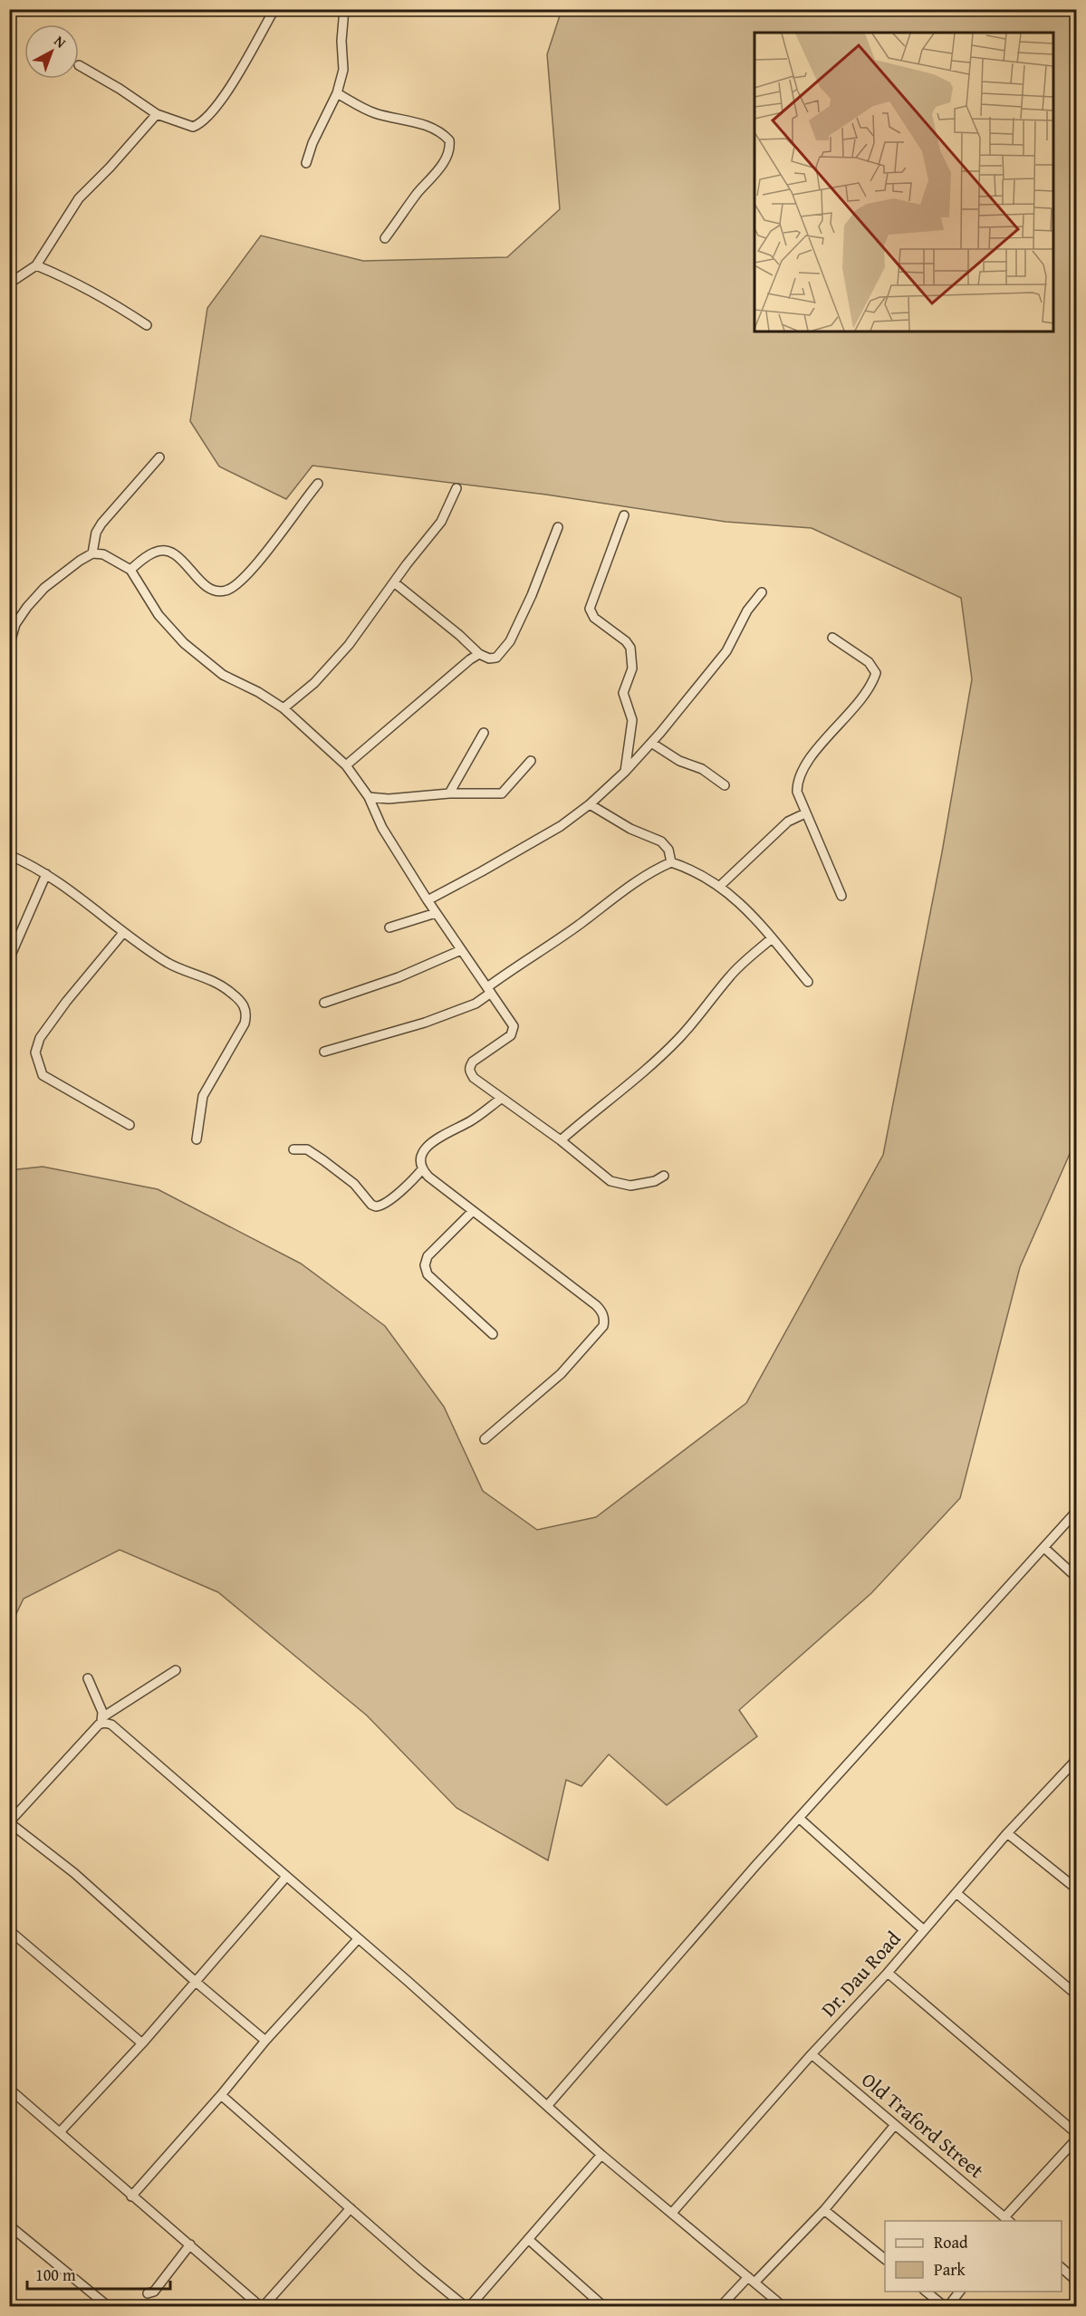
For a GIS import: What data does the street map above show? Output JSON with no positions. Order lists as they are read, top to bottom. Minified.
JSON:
{"streets":{"street":["Dr. Dau Road","Old Traford Street"]},"crossings":[["Dr. Dau Road","Old Traford Street"]],"legend":["Road","Park"],"scale_bar":"100 m","north":"top right"}
